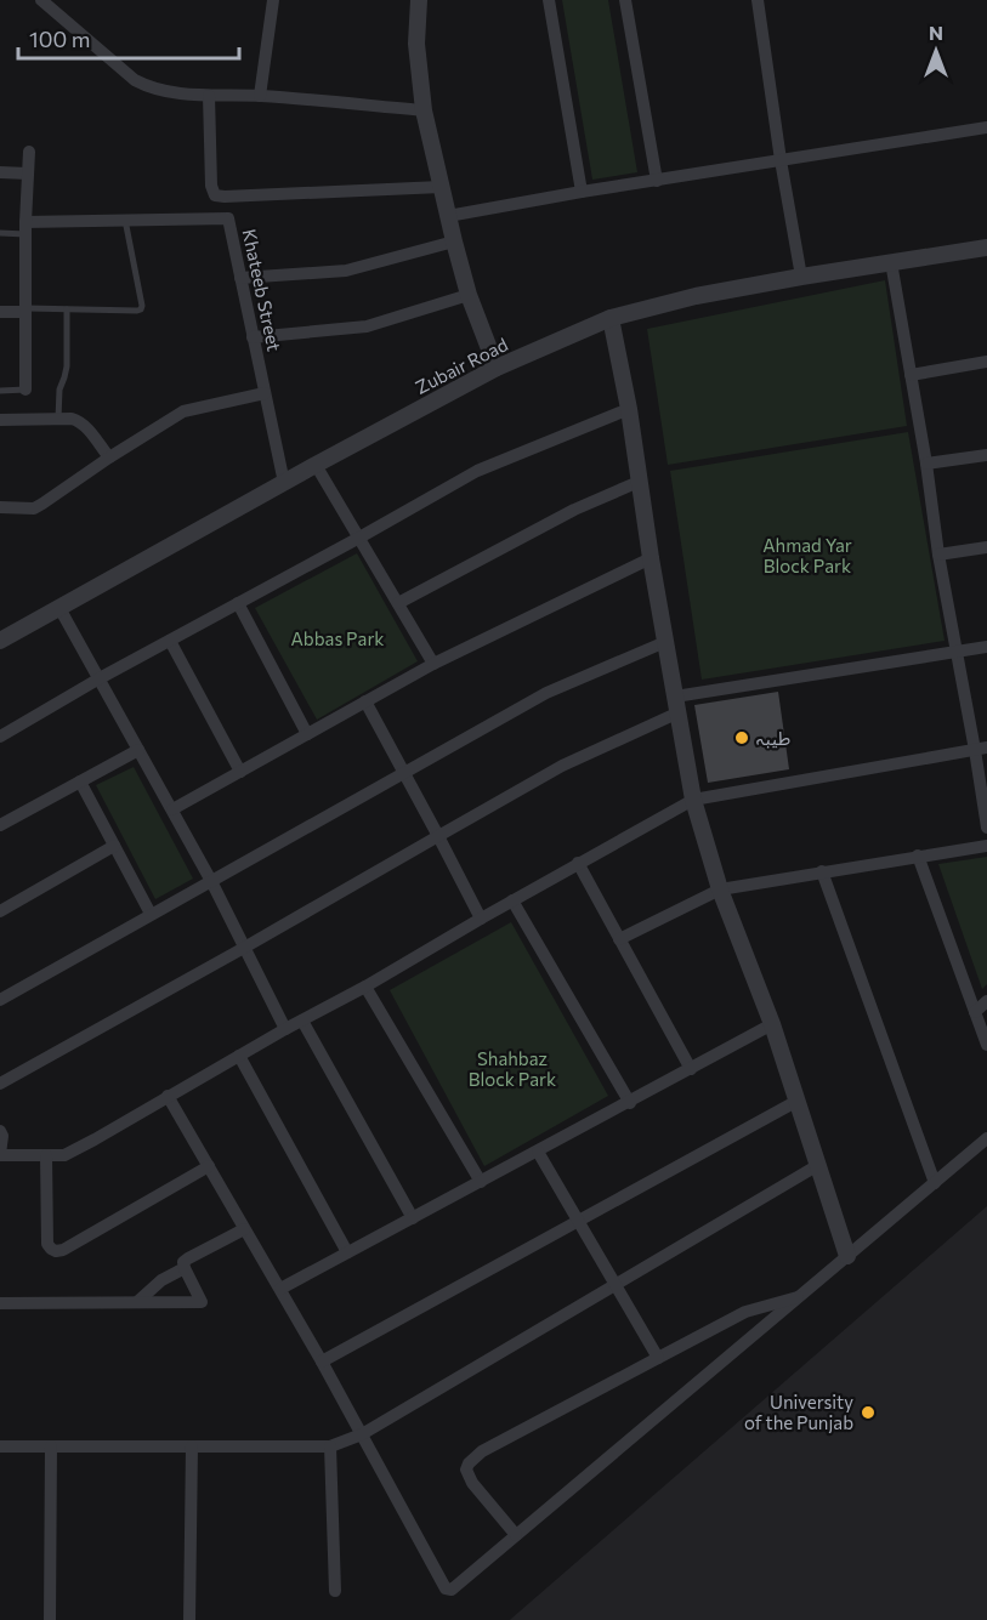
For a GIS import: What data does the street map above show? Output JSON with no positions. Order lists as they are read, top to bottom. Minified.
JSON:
{"streets":{"street":["Khateeb Street","Zubair Road"]},"crossings":[["Khateeb Street","Zubair Road"]],"parks":["Ahmad Yar Block Park","Abbas Park","Shahbaz Block Park"],"places":["طیبہ","University of the Punjab"],"scale_bar":"100 m","north":"top"}
